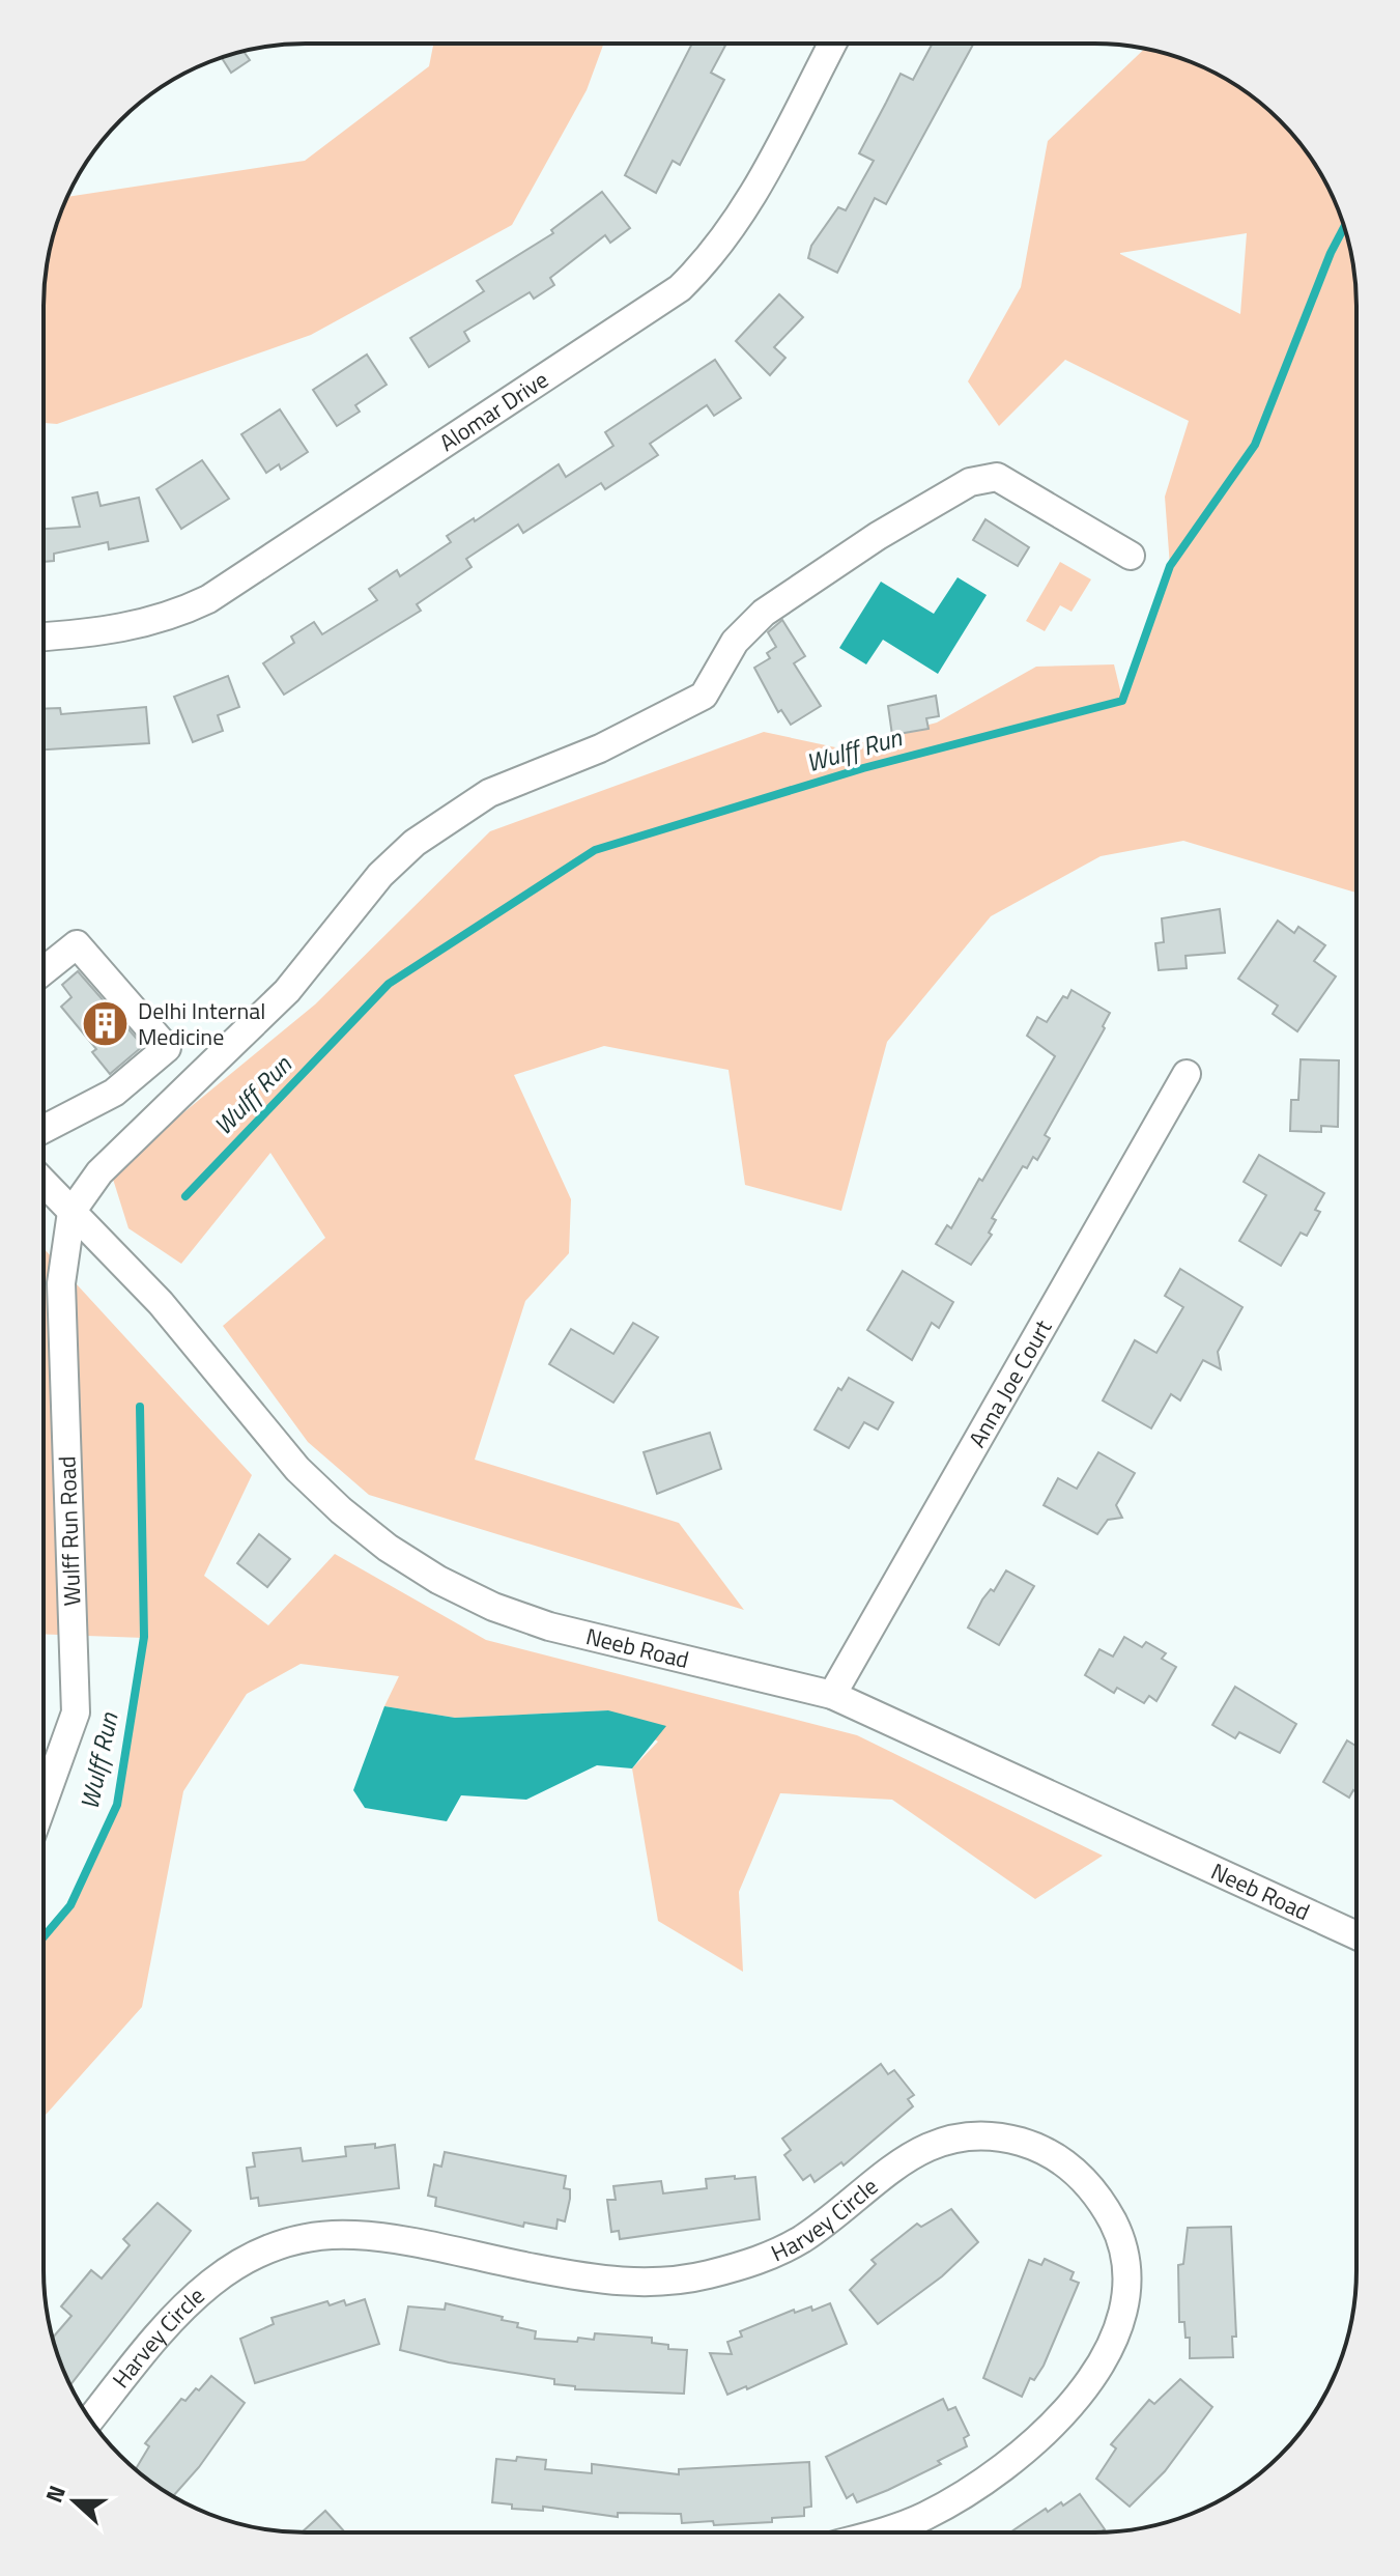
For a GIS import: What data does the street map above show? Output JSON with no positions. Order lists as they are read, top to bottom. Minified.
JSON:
{"streets":{"street":["Alomar Drive","Anna Joe Court","Wulff Run Road","Neeb Road","Harvey Circle"]},"crossings":[["Anna Joe Court","Neeb Road"],["Wulff Run Road","Neeb Road"]],"water":["Wulff Run"],"places":{"building":["Delhi Internal Medicine"]},"north":"left"}
